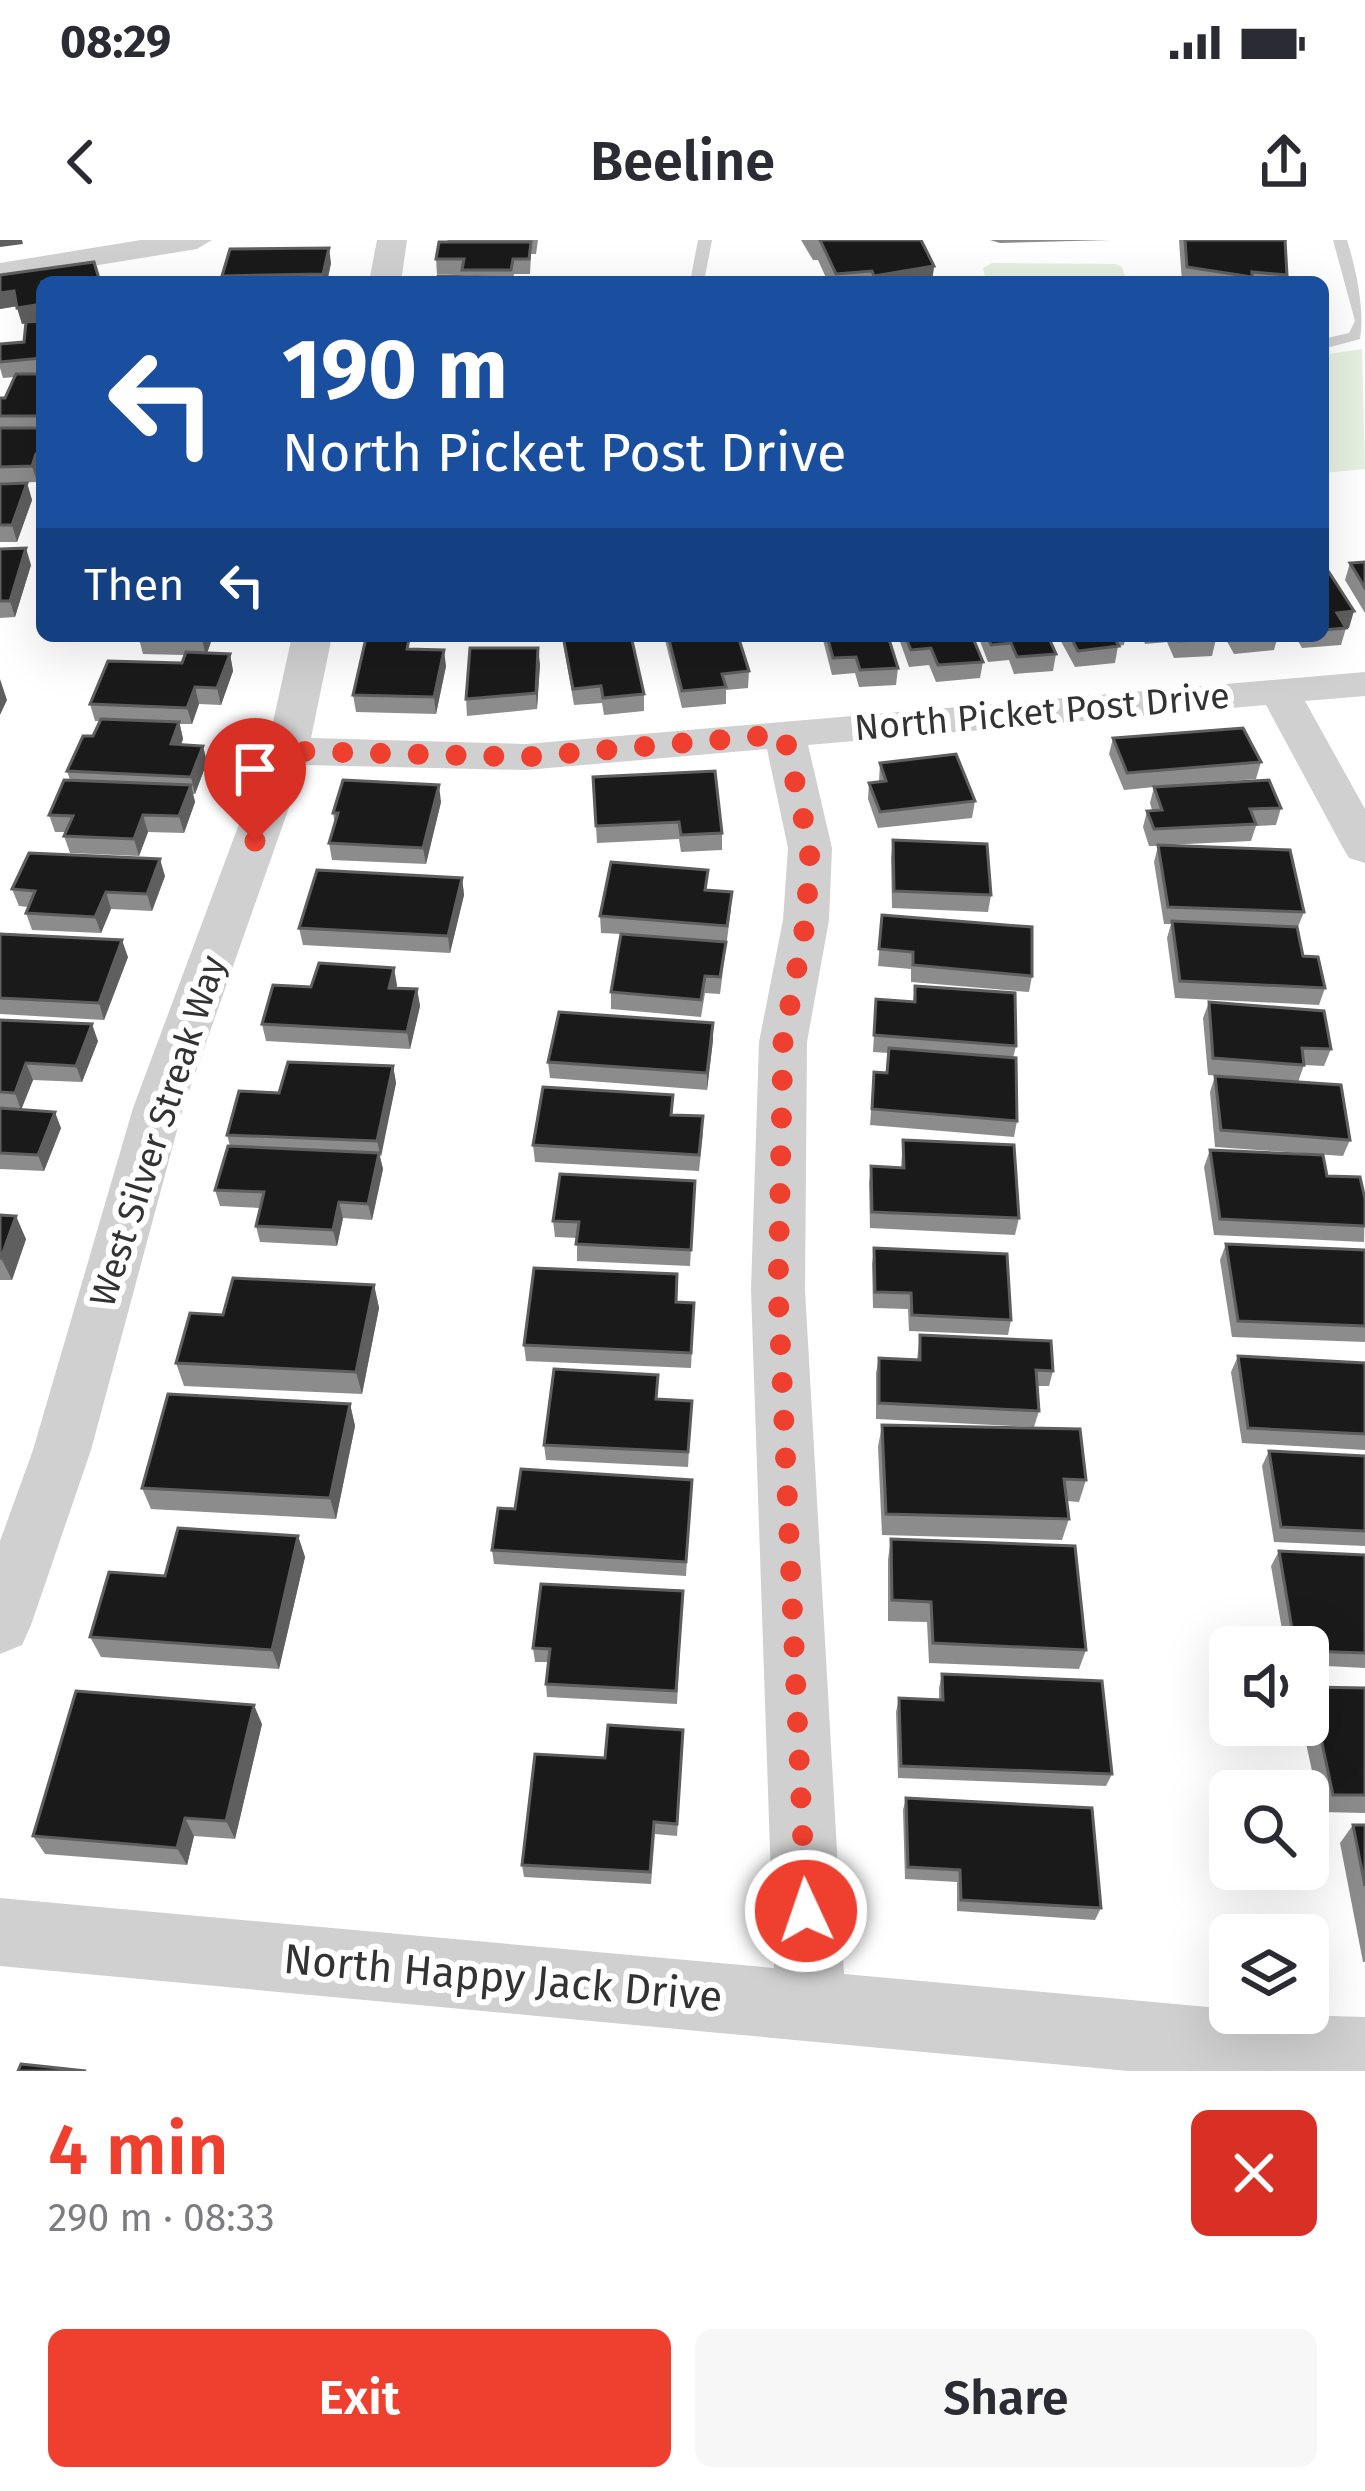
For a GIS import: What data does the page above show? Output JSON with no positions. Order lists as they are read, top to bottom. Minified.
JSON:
{"streets":{"street":["North Picket Post Drive","West Silver Streak Way","North Happy Jack Drive"]},"crossings":[["North Picket Post Drive","West Silver Streak Way"]],"page":{"status":"08:29","header":"Beeline","turn":["190 m","North Picket Post Drive"],"then":"Then","heading":["4 min","290 m · 08:33"],"buttons":["Exit","Share"]}}
